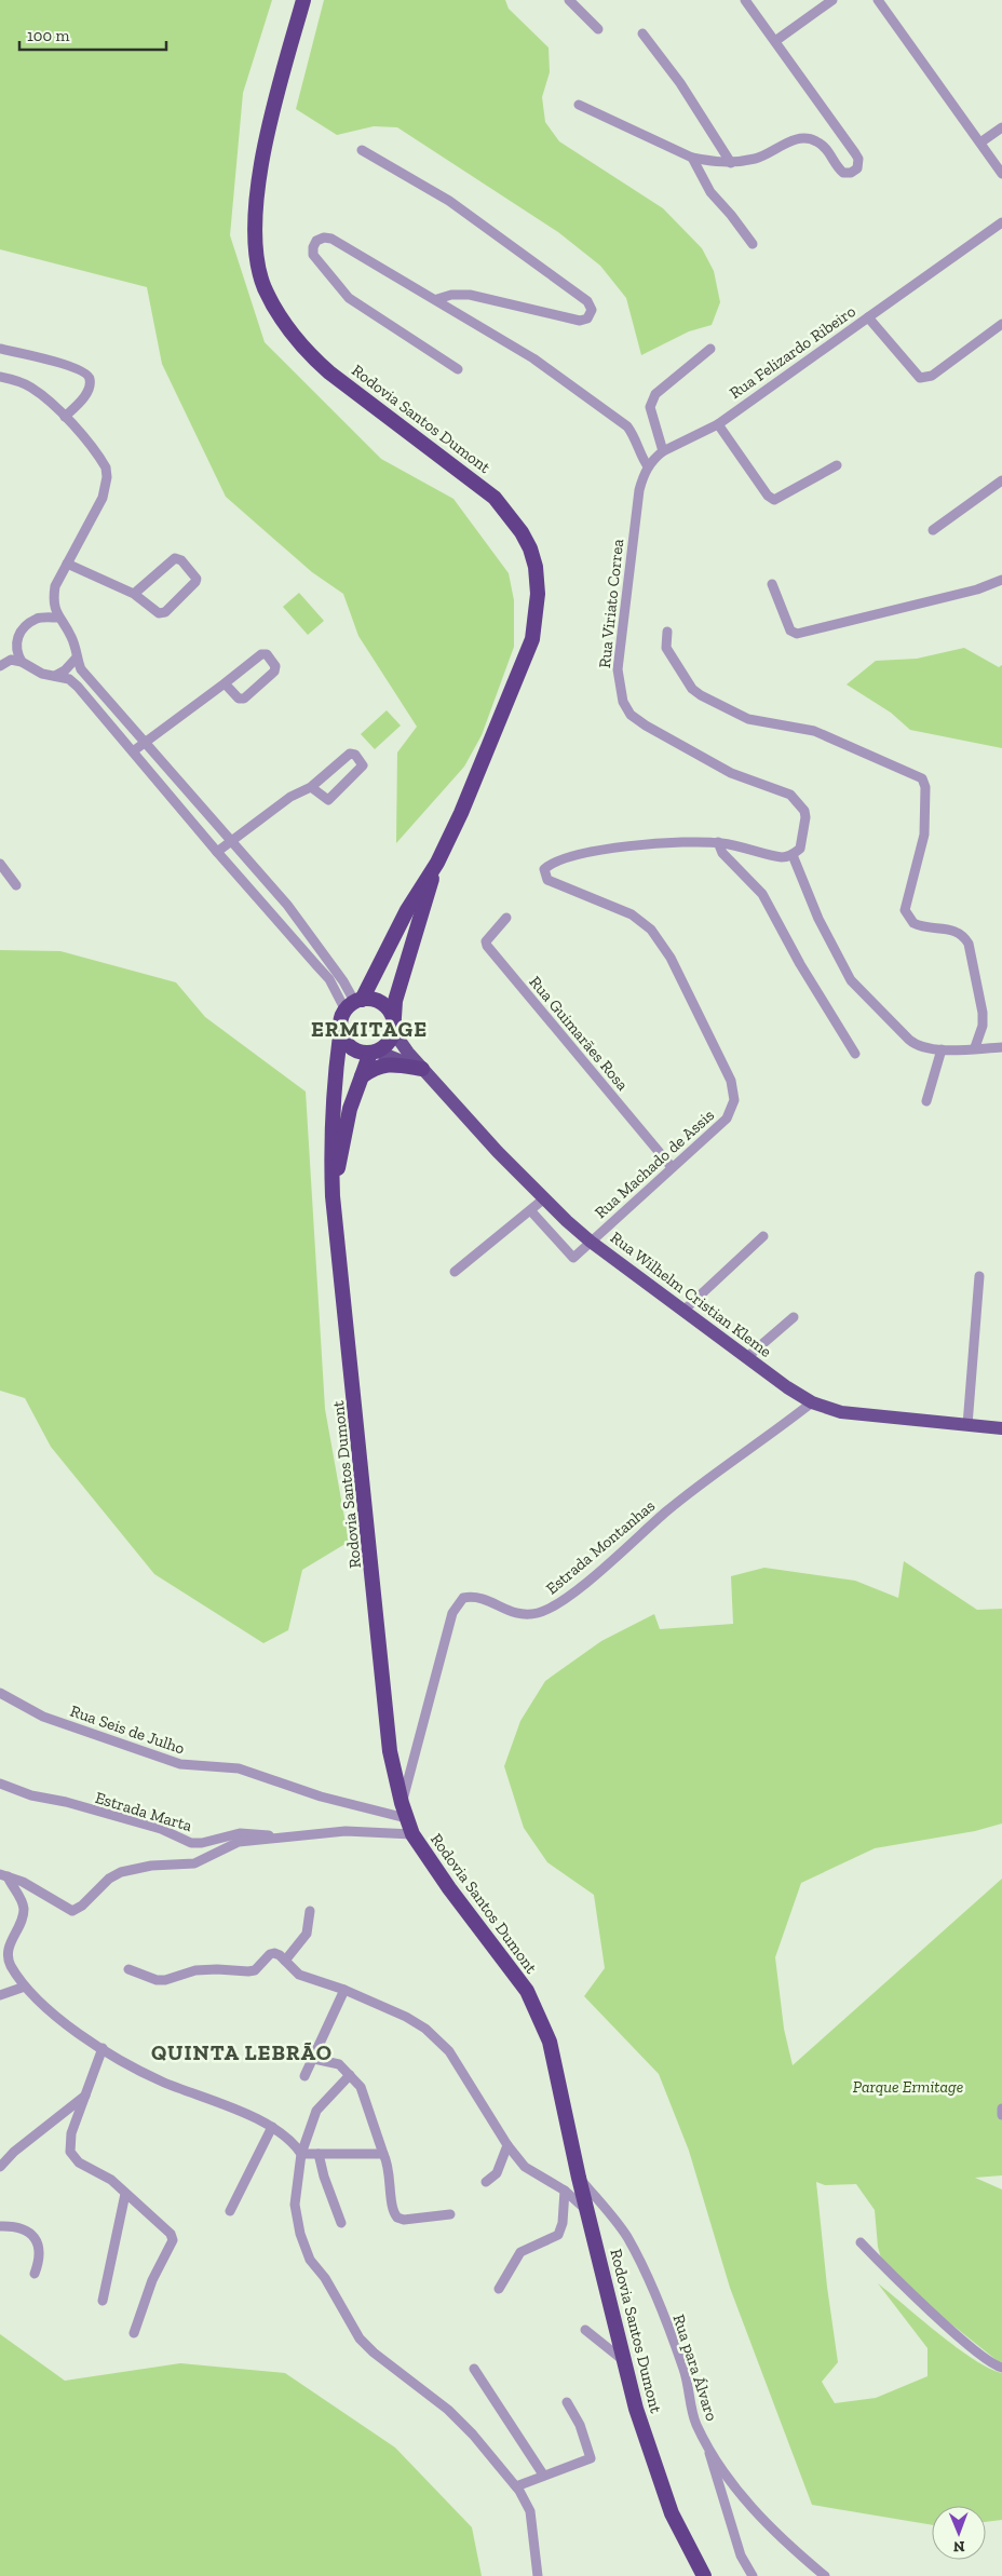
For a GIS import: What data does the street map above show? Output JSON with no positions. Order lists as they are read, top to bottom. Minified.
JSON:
{"streets":{"highway":["Rodovia Santos Dumont"],"main road":["Rua Wilhelm Cristian Kleme"],"street":["Rua Felizardo Ribeiro","Rua Viriato Correa","Rua Guimarães Rosa","Rua Machado de Assis","Estrada Montanhas","Rua Seis de Julho","Estrada Marta","Rua para Álvaro"]},"crossings":[["Rua Felizardo Ribeiro","Rua Viriato Correa"],["Rodovia Santos Dumont","Estrada Montanhas"],["Rodovia Santos Dumont","Rua Seis de Julho"],["Rodovia Santos Dumont","Rua para Álvaro"],["Rua Guimarães Rosa","Rua Machado de Assis"],["Rua Machado de Assis","Rua Wilhelm Cristian Kleme"],["Rua Wilhelm Cristian Kleme","Estrada Montanhas"]],"districts":["ERMITAGE","QUINTA LEBRÃO"],"parks":["Parque Ermitage"],"scale_bar":"100 m","north":"bottom"}
